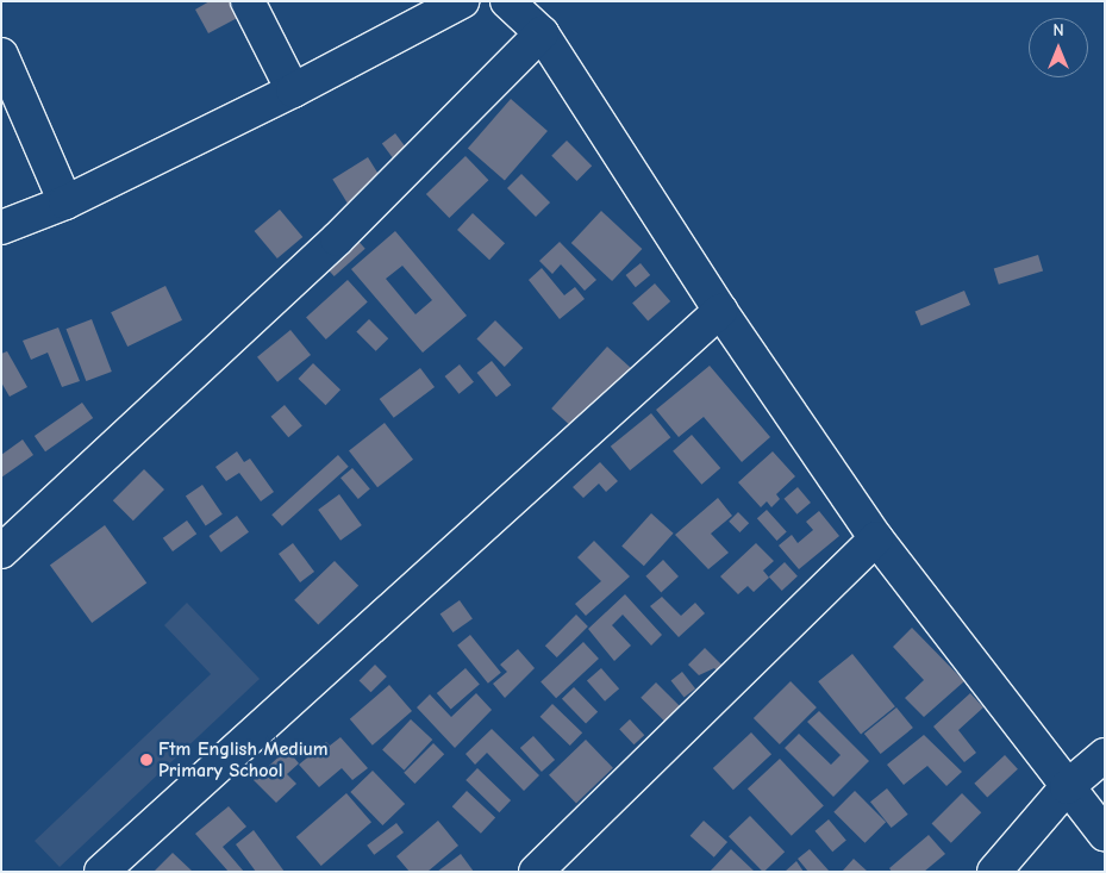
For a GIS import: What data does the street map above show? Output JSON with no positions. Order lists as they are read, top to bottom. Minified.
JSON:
{"places":["Ftm English Medium Primary School"],"north":"top"}
